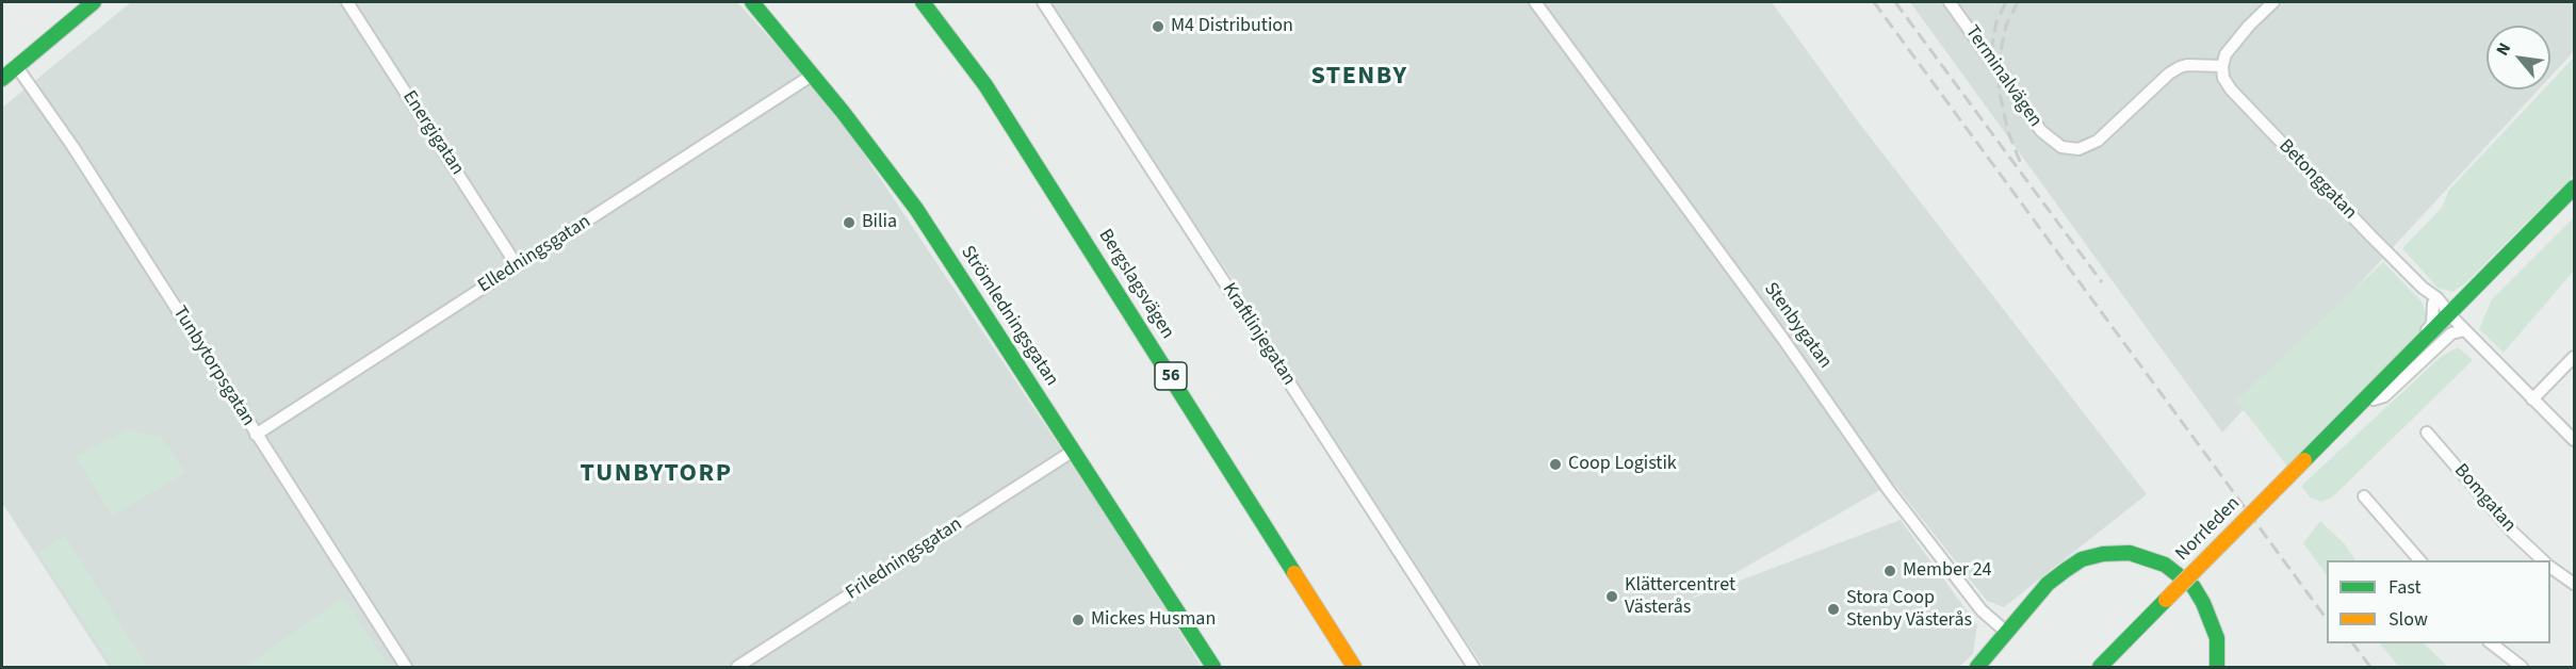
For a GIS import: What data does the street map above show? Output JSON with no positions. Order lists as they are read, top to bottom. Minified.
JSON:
{"streets":{"main road":["Bergslagsvägen","Strömledningsgatan","56","Norrleden"],"street":["Terminalvägen","Energigatan","Betonggatan","Elledningsgatan","Stenbygatan","Kraftlinjegatan","Tunbytorpsgatan","Bomgatan","Friledningsgatan"]},"crossings":[["Terminalvägen","Betonggatan"],["Energigatan","Elledningsgatan"],["Betonggatan","Norrleden"],["Elledningsgatan","Strömledningsgatan"],["Elledningsgatan","Tunbytorpsgatan"],["Strömledningsgatan","Friledningsgatan"]],"districts":["STENBY","TUNBYTORP"],"places":["M4 Distribution","Bilia","Coop Logistik","Member 24","Klättercentret Västerås","Stora Coop Stenby Västerås","Mickes Husman"],"legend":["Fast","Slow"],"north":"top left"}
